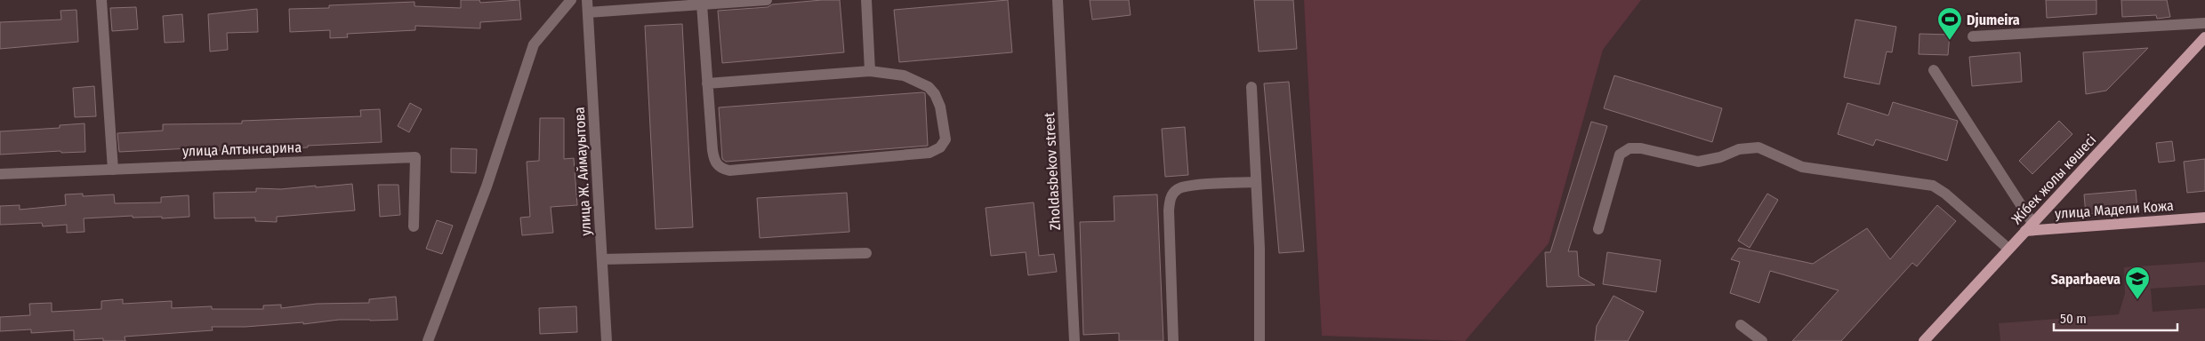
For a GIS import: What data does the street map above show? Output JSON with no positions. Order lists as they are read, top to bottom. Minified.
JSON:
{"streets":{"main road":["Жібек жолы көшесі","улица Мадели Кожа"],"street":["улица Алтынсарина","улица Ж. Аймауытова","Zholdasbekov street"]},"crossings":[["Жібек жолы көшесі","улица Мадели Кожа"]],"places":{"sports":["Djumeira"],"school or university":["Saparbaeva"]},"scale_bar":"50 m"}
